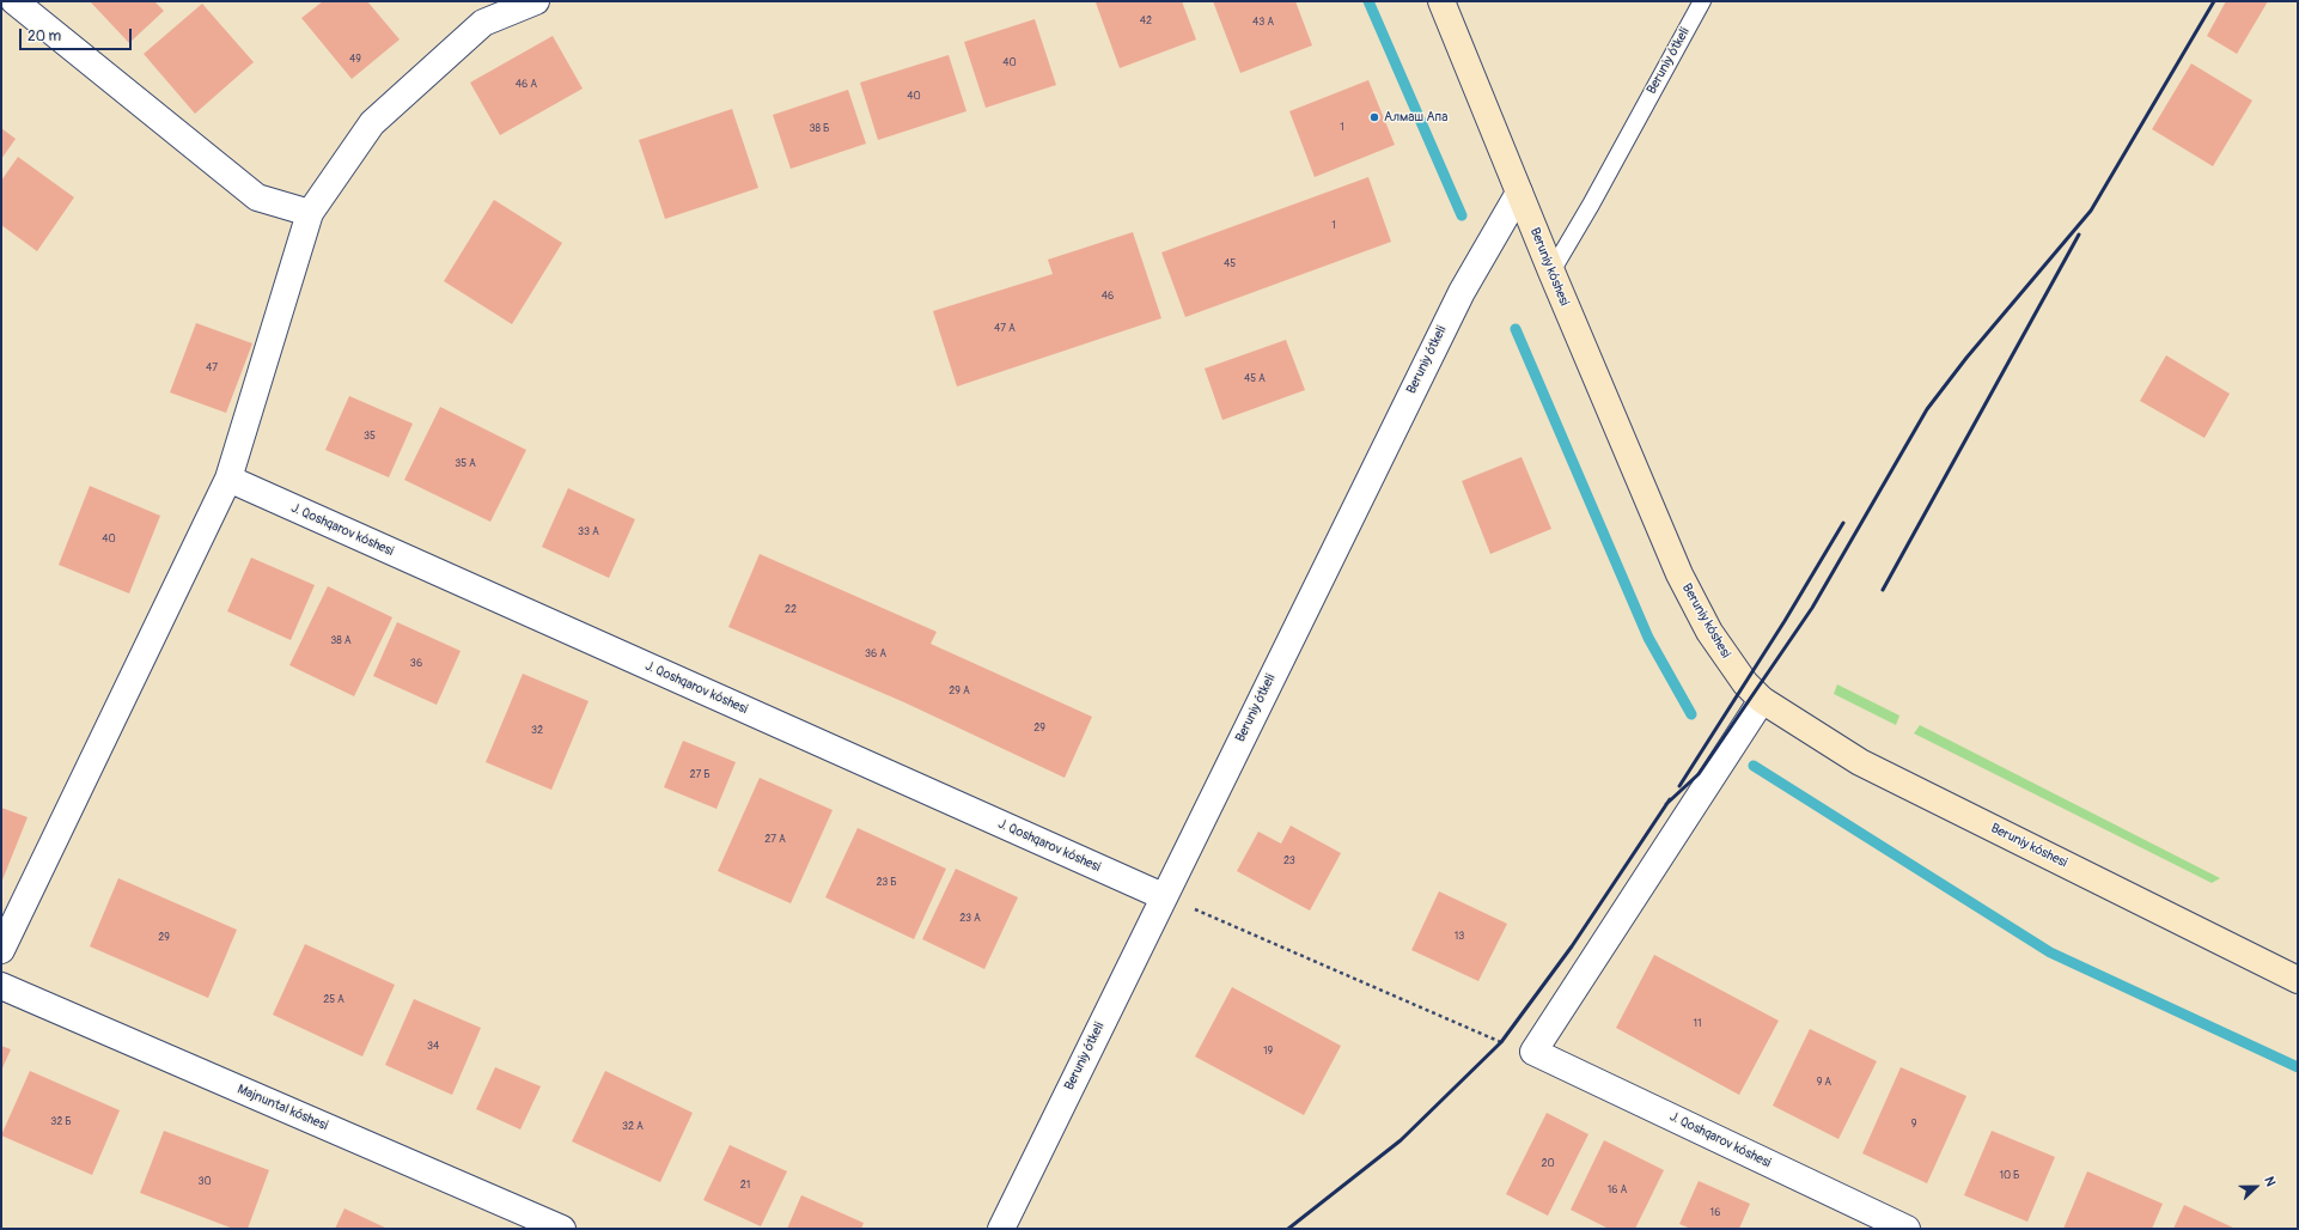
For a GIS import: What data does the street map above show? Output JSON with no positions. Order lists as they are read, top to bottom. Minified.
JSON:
{"streets":{"street":["Beruniy ótkeli","Beruniy kóshesi","J. Qoshqarov kóshesi","Majnuntal kóshesi"]},"crossings":[["Beruniy ótkeli","Beruniy kóshesi"],["Beruniy ótkeli","J. Qoshqarov kóshesi"]],"places":["Алмаш Апа"],"house_numbers":["42","43 А","49","40","46 А","40","1","38 Б","1","45","46","47 А","47","45 А","35","35 А","33 А","40","22","38 А","36 А","36","29 А","29","32","27 Б","27 А","23","23 Б","23 А","13","29","25 А","11","34","19","9 А","32 Б","9","32 А","20","10 Б","30","21","16 А","16"],"scale_bar":"20 m","north":"right"}
